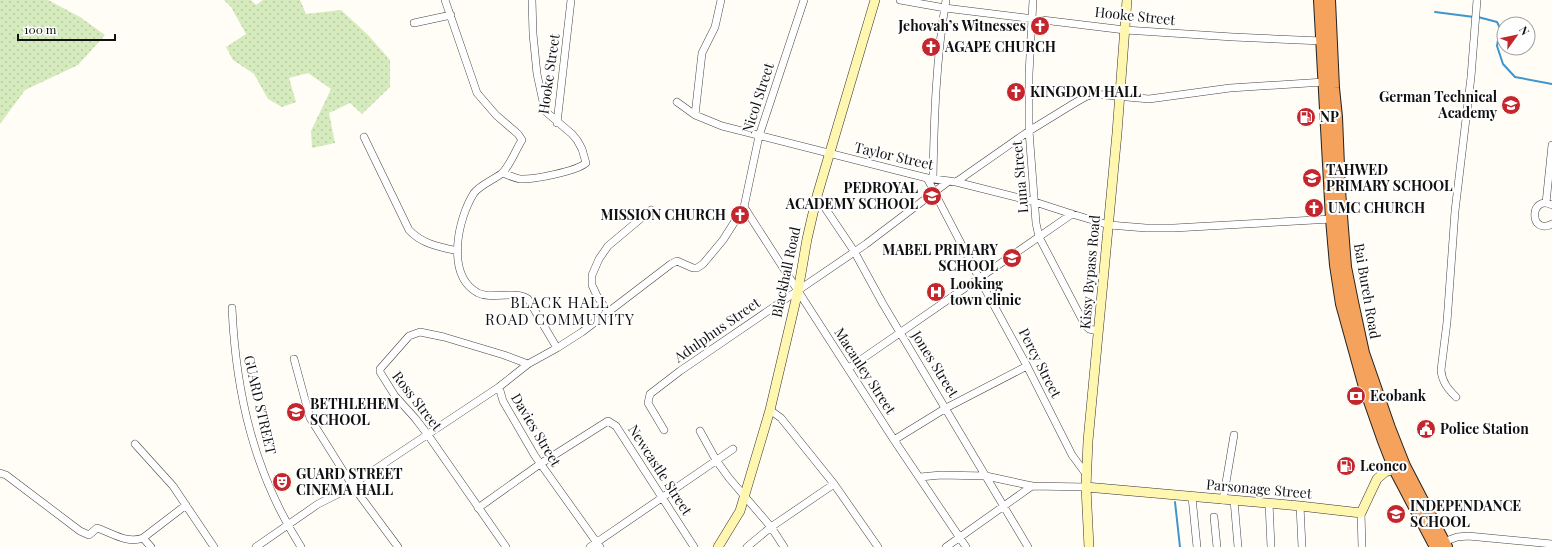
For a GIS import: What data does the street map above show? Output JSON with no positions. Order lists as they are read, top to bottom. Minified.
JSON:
{"streets":{"highway":["Bai Bureh Road"],"main road":["Blackhall Road","Kissy Bypass Road","Parsonage Street"],"street":["Hooke Street","Nicol Street","Taylor Street","Luna Street","Adulphus Street","Percy Street","Jones Street","Macauley Street","Ross Street","GUARD STREET","Davies Street","Newcastle Street"]},"crossings":[["Hooke Street","Luna Street"],["Hooke Street","Kissy Bypass Road"],["Nicol Street","Taylor Street"],["Nicol Street","Macauley Street"],["Nicol Street","Davies Street"],["Taylor Street","Luna Street"],["Taylor Street","Blackhall Road"],["Taylor Street","Kissy Bypass Road"],["Taylor Street","Adulphus Street"],["Taylor Street","Percy Street"],["Luna Street","Kissy Bypass Road"],["Luna Street","Adulphus Street"],["Blackhall Road","Adulphus Street"],["Blackhall Road","Jones Street"],["Blackhall Road","Macauley Street"],["Kissy Bypass Road","Adulphus Street"],["Kissy Bypass Road","Percy Street"],["Kissy Bypass Road","Parsonage Street"],["Adulphus Street","Percy Street"],["Adulphus Street","Jones Street"],["Adulphus Street","Macauley Street"],["Macauley Street","Davies Street"],["Ross Street","Davies Street"],["Ross Street","Newcastle Street"],["Davies Street","Newcastle Street"]],"districts":["BLACK HALL ROAD COMMUNITY"],"places":{"church":["Jehovah’s Witnesses","AGAPE CHURCH","KINGDOM HALL","UMC CHURCH","MISSION CHURCH"],"school or university":["German Technical Academy","TAHWED PRIMARY SCHOOL","PEDROYAL ACADEMY SCHOOL","MABEL PRIMARY SCHOOL","BETHLEHEM SCHOOL","INDEPENDANCE SCHOOL"],"fuel station":["NP","Leonco"],"hospital":["Looking town clinic"],"bank":["Ecobank"],"public building":["Police Station"],"theatre":["GUARD STREET CINEMA HALL"]},"scale_bar":"100 m","north":"top right"}
